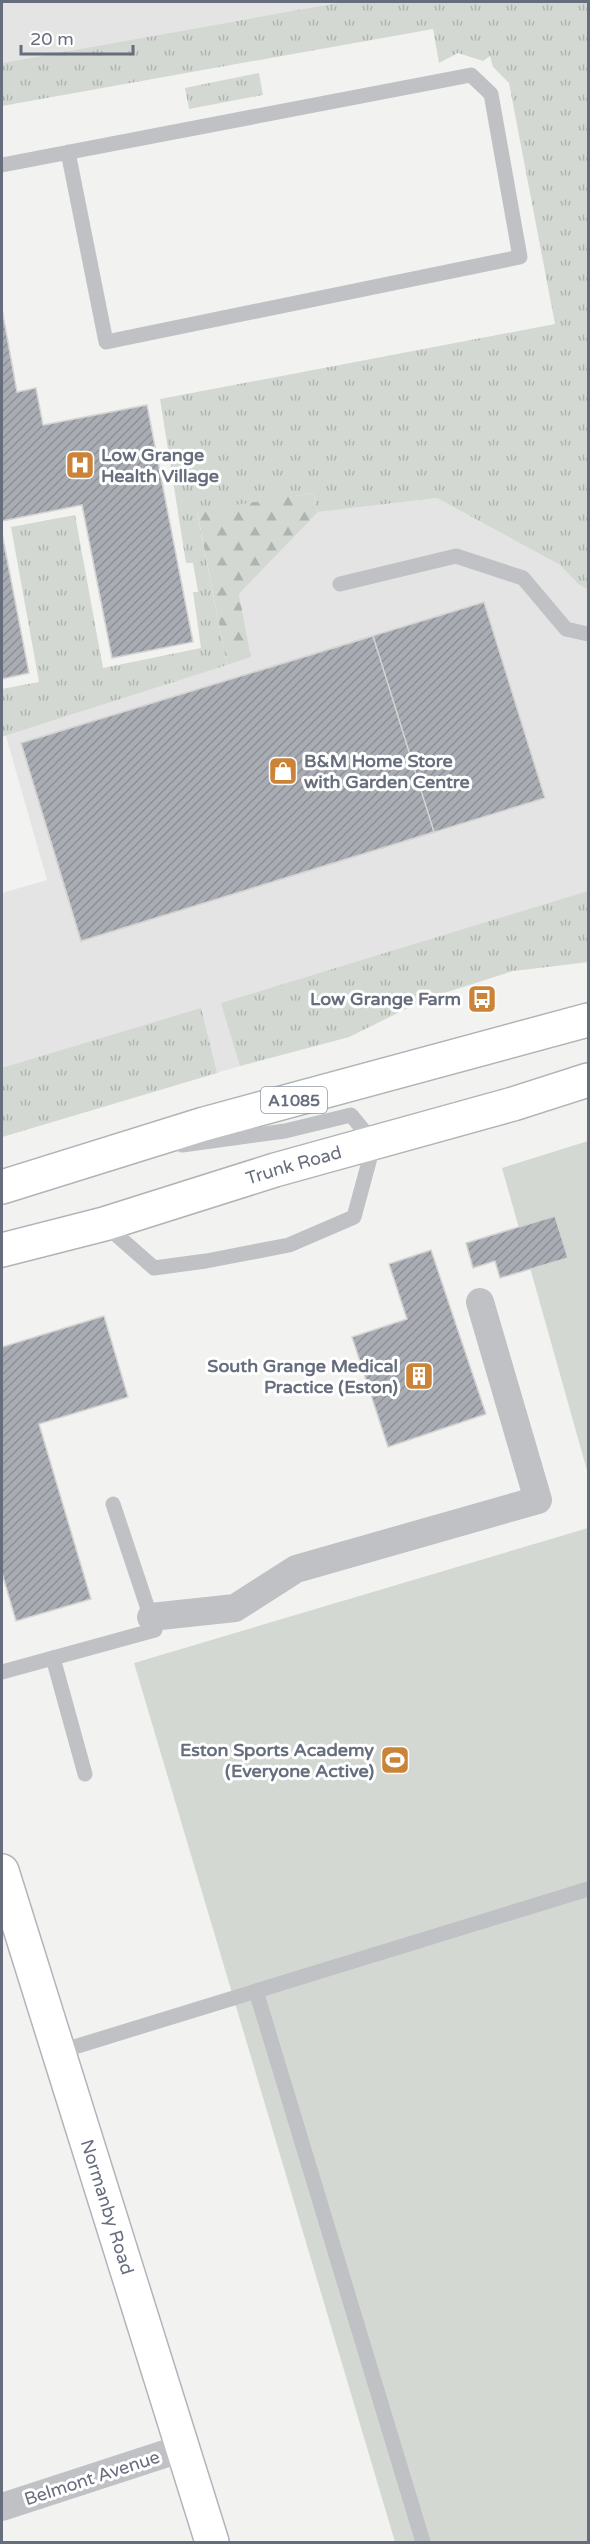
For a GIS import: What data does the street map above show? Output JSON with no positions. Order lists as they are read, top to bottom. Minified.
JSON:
{"streets":{"main road":["A1085","Trunk Road","Normanby Road"],"street":["Belmont Avenue"]},"crossings":[["Normanby Road","Belmont Avenue"]],"places":{"hospital":["Low Grange Health Village"],"shop":["B&M Home Store with Garden Centre"],"bus stop":["Low Grange Farm"],"building":["South Grange Medical Practice (Eston)"],"sports":["Eston Sports Academy (Everyone Active)"]},"scale_bar":"20 m"}
